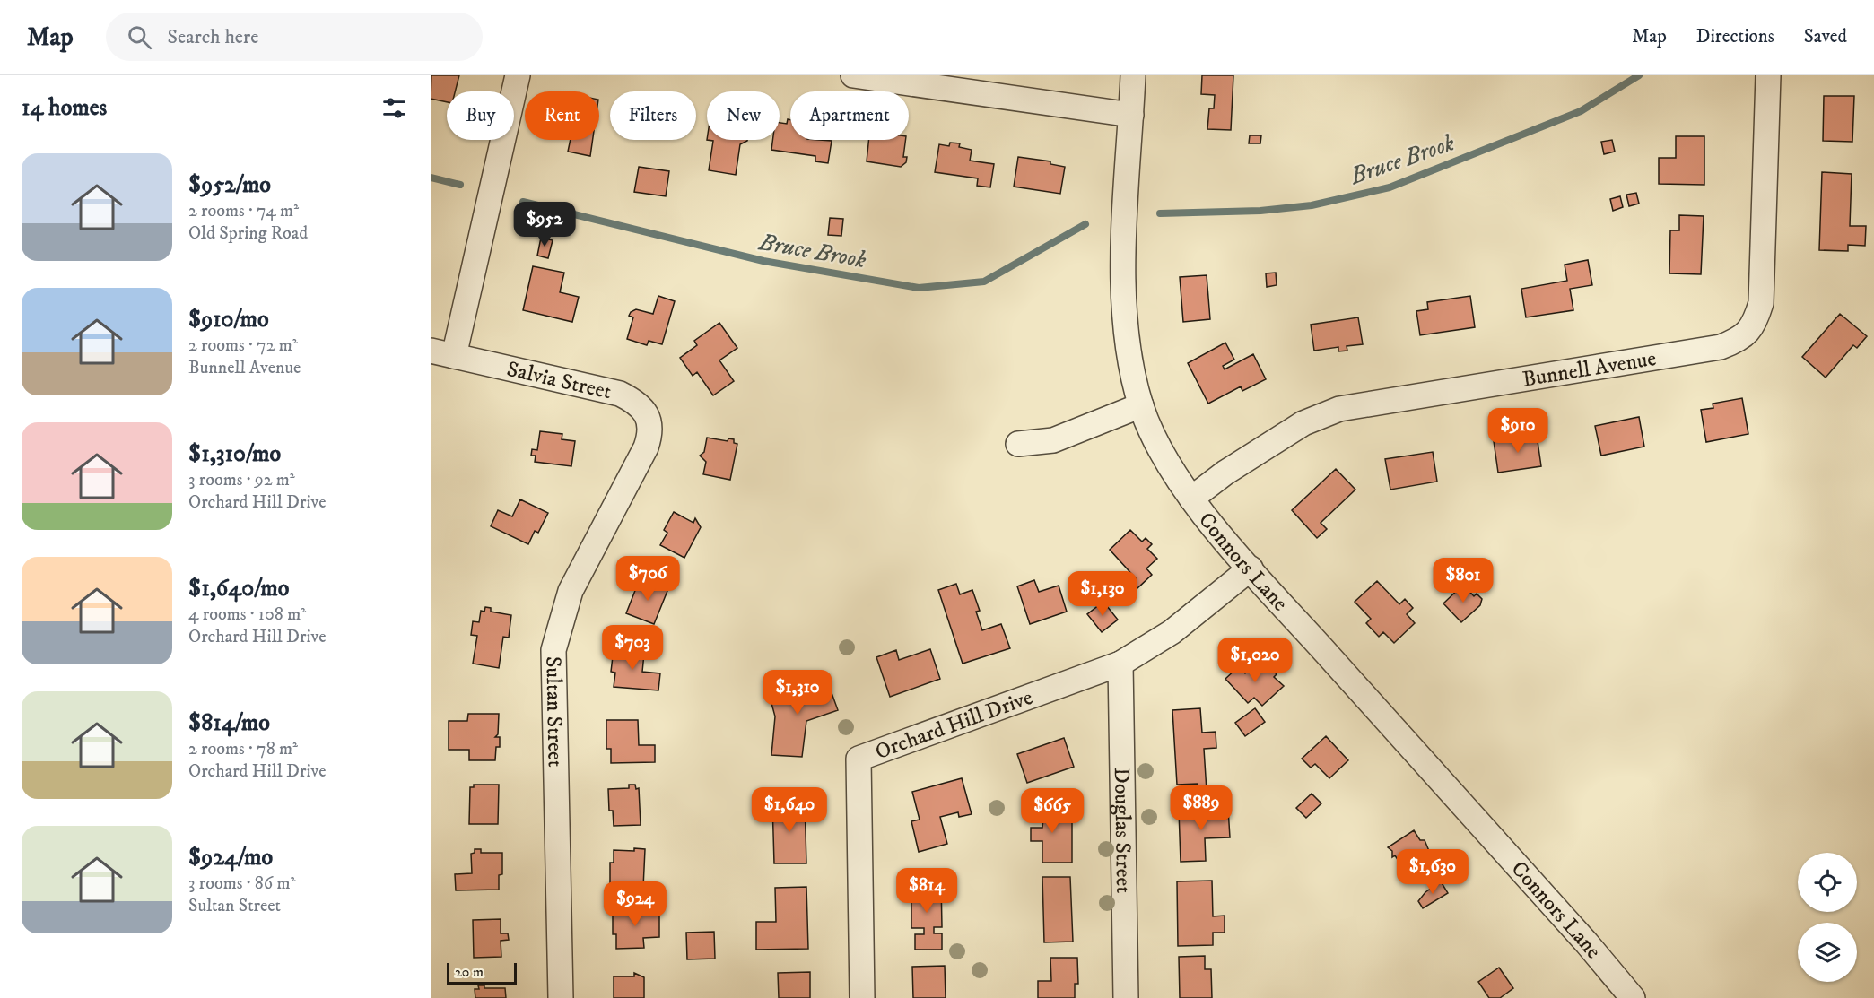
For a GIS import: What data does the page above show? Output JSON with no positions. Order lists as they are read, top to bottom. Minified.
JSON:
{"streets":{"street":["Bunnell Avenue","Salvia Street","Connors Lane","Sultan Street","Orchard Hill Drive","Douglas Street"]},"crossings":[["Bunnell Avenue","Connors Lane"],["Salvia Street","Sultan Street"],["Connors Lane","Orchard Hill Drive"],["Orchard Hill Drive","Douglas Street"]],"water":["Bruce Brook"],"scale_bar":"20 m","page":{"header":"Map","search":"Search here","nav":["Map","Directions","Saved"],"heading":"14 homes","chip":["Buy","Rent","Filters","New","Apartment"],"list":[{"name":"$952/mo","note":"2 rooms · 74 m² · Old Spring Road"},{"name":"$910/mo","note":"2 rooms · 72 m² · Bunnell Avenue"},{"name":"$1,310/mo","note":"3 rooms · 92 m² · Orchard Hill Drive"},{"name":"$1,640/mo","note":"4 rooms · 108 m² · Orchard Hill Drive"},{"name":"$814/mo","note":"2 rooms · 78 m² · Orchard Hill Drive"},{"name":"$924/mo","note":"3 rooms · 86 m² · Sultan Street"}],"price":["$952","$910","$706","$801","$1,130","$703","$1,020","$1,310","$889","$1,640","$665","$1,630","$814","$924"],"scale":"20 m"}}
